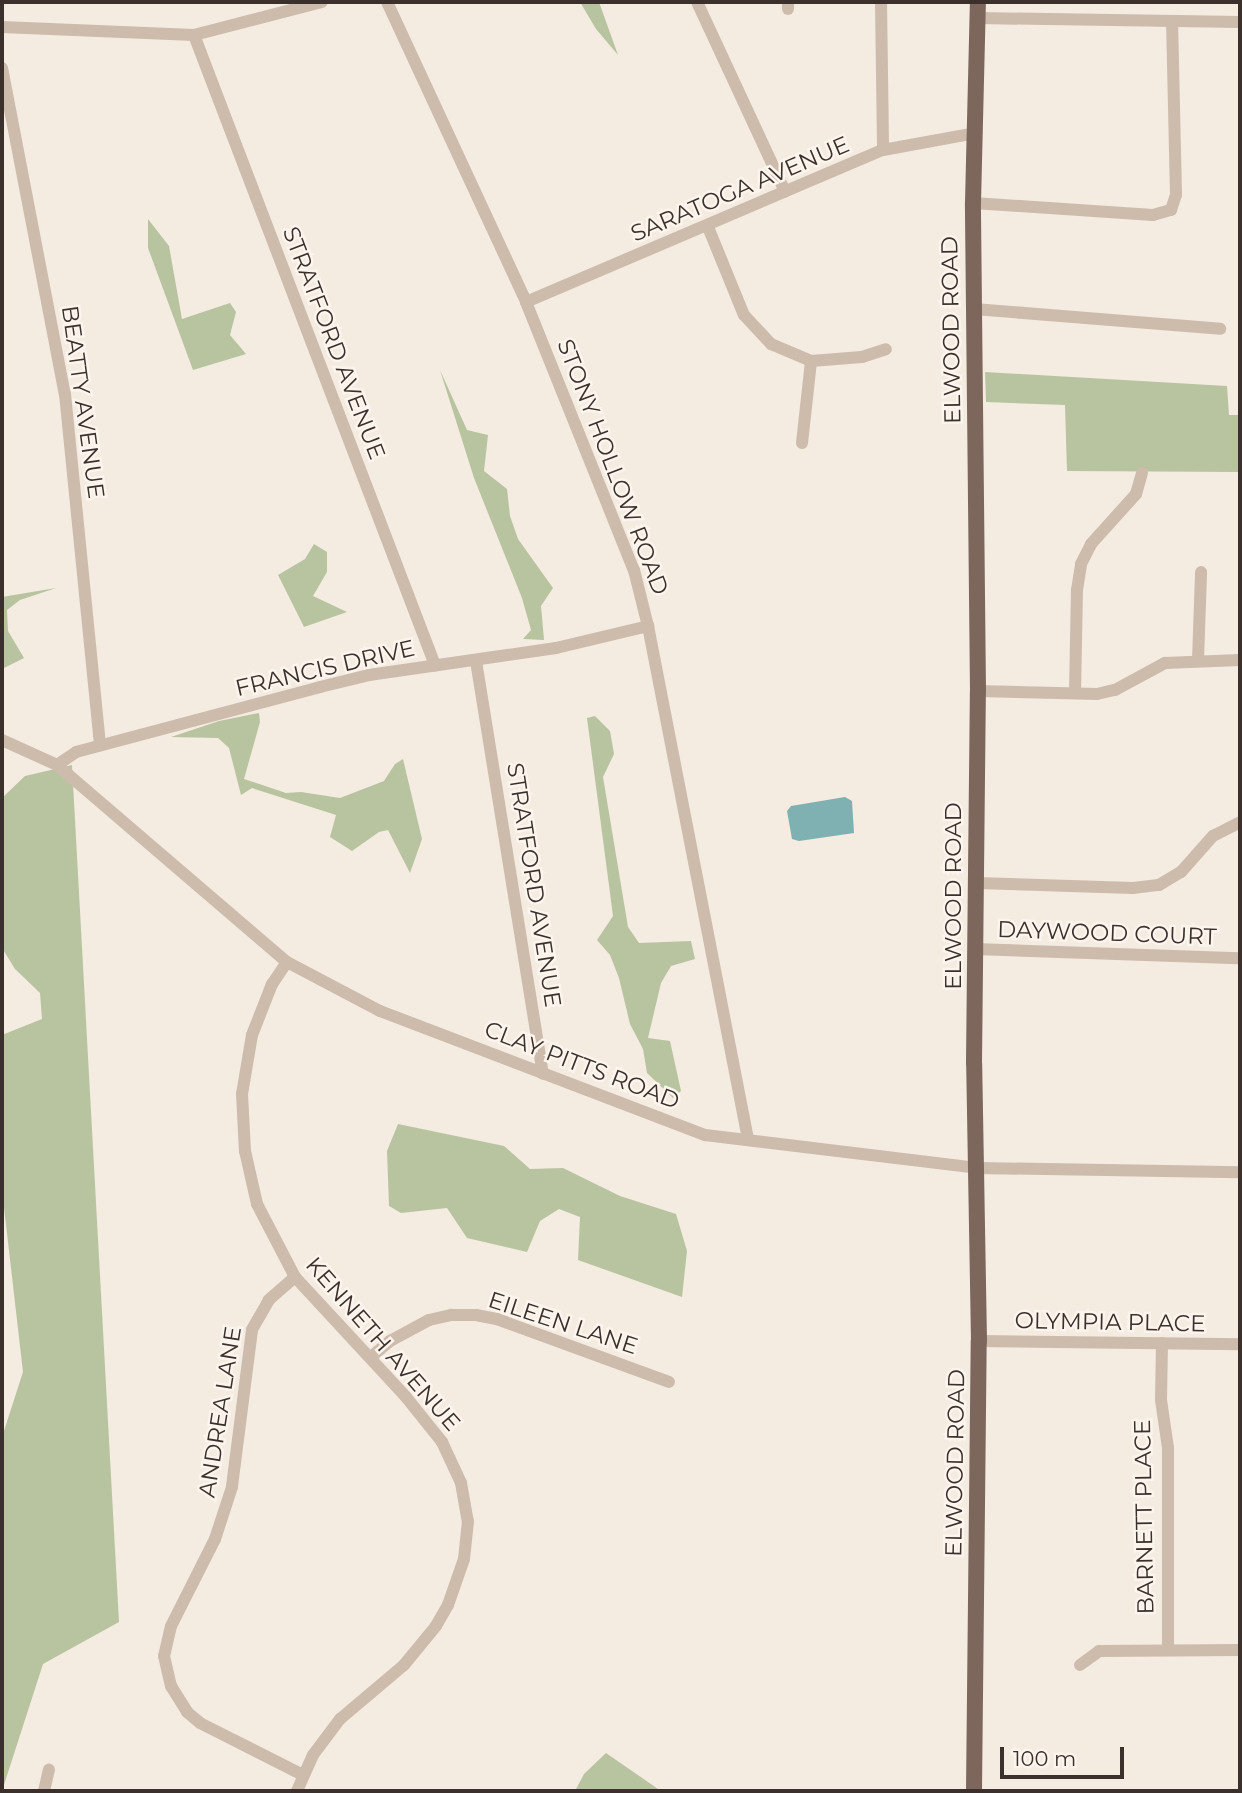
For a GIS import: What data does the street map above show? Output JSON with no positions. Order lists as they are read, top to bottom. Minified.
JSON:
{"streets":{"main road":["ELWOOD ROAD"],"street":["SARATOGA AVENUE","STRATFORD AVENUE","BEATTY AVENUE","STONY HOLLOW ROAD","FRANCIS DRIVE","DAYWOOD COURT","CLAY PITTS ROAD","OLYMPIA PLACE","EILEEN LANE","KENNETH AVENUE","ANDREA LANE","BARNETT PLACE"]},"crossings":[["SARATOGA AVENUE","ELWOOD ROAD"],["SARATOGA AVENUE","STONY HOLLOW ROAD"],["ELWOOD ROAD","DAYWOOD COURT"],["ELWOOD ROAD","CLAY PITTS ROAD"],["ELWOOD ROAD","OLYMPIA PLACE"],["STRATFORD AVENUE","FRANCIS DRIVE"],["STRATFORD AVENUE","CLAY PITTS ROAD"],["BEATTY AVENUE","FRANCIS DRIVE"],["STONY HOLLOW ROAD","FRANCIS DRIVE"],["STONY HOLLOW ROAD","CLAY PITTS ROAD"],["FRANCIS DRIVE","CLAY PITTS ROAD"],["CLAY PITTS ROAD","KENNETH AVENUE"],["OLYMPIA PLACE","BARNETT PLACE"],["EILEEN LANE","KENNETH AVENUE"],["KENNETH AVENUE","ANDREA LANE"]],"scale_bar":"100 m"}
